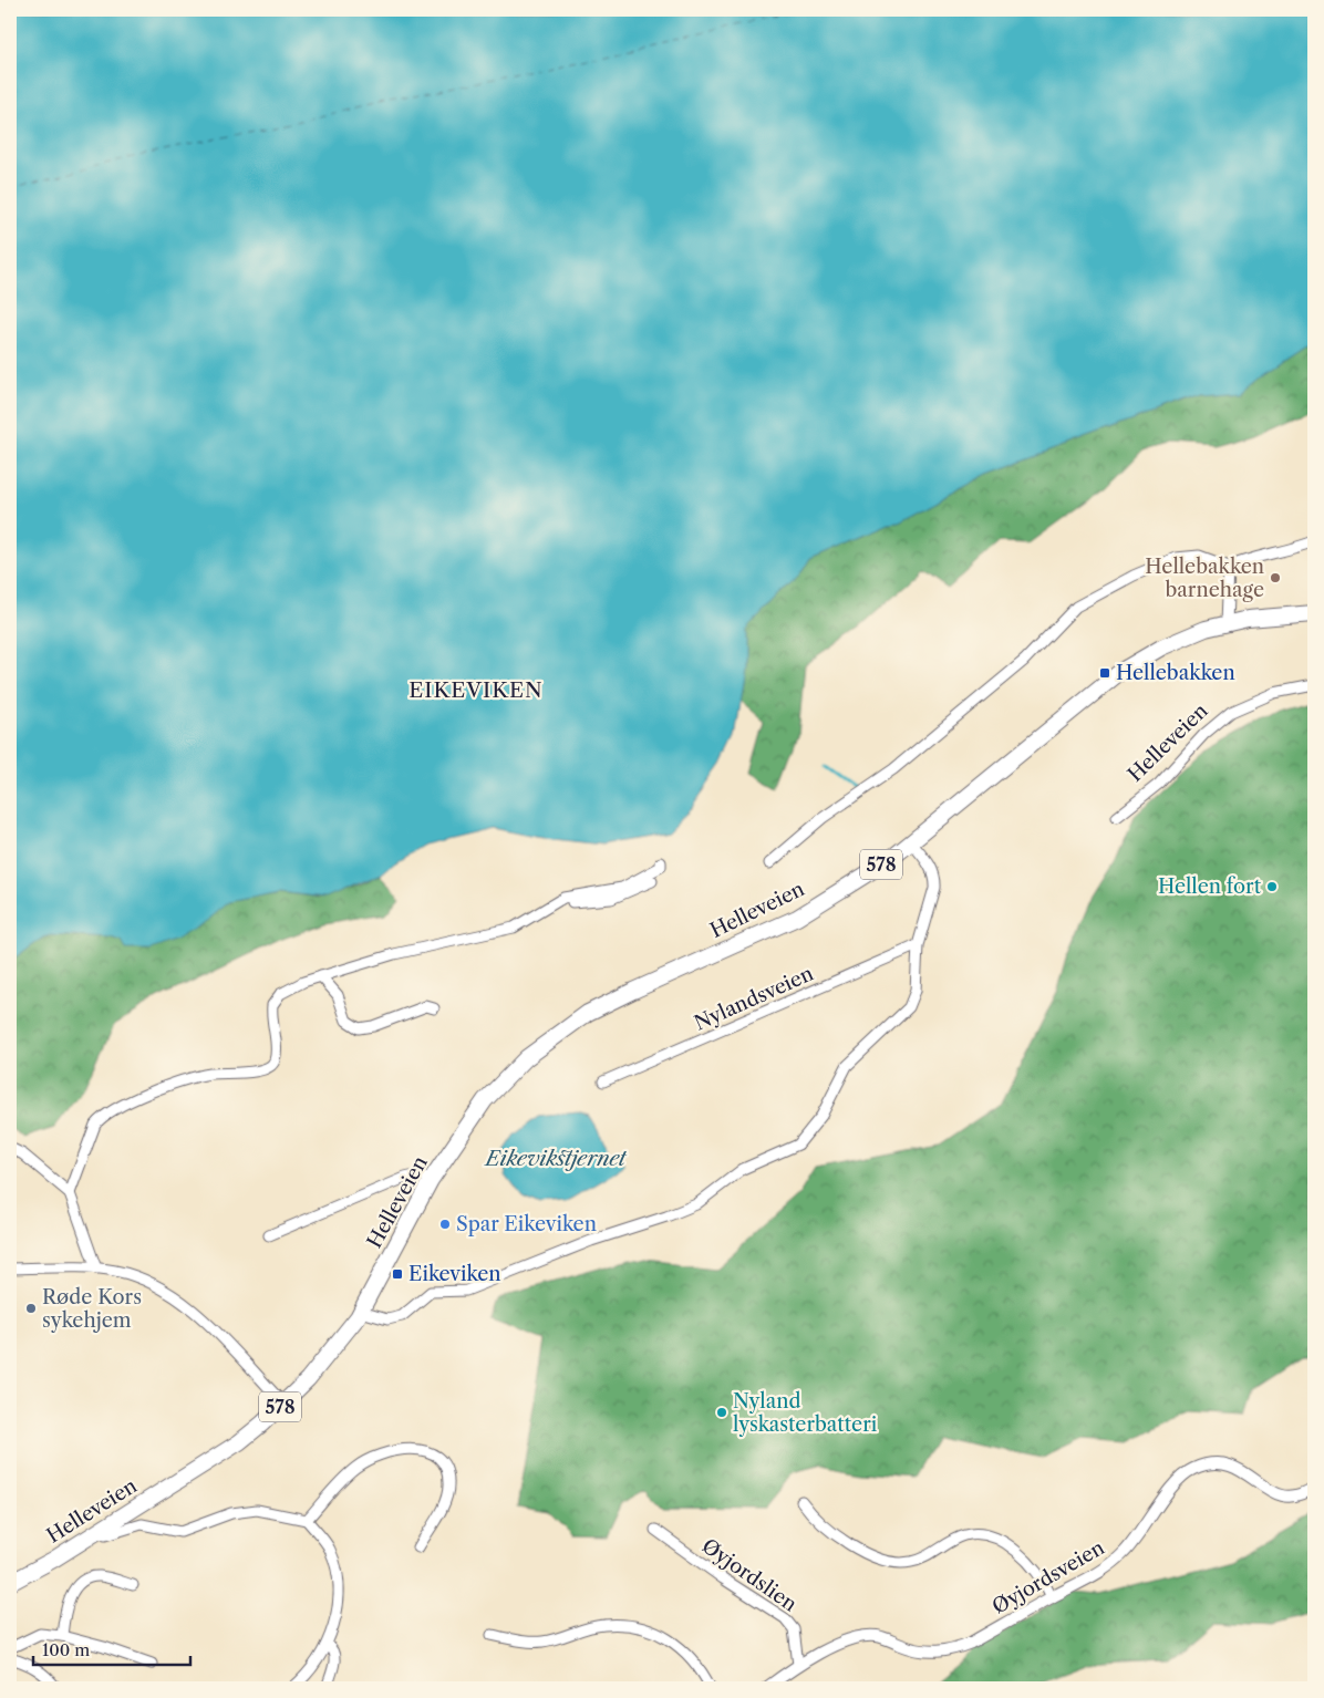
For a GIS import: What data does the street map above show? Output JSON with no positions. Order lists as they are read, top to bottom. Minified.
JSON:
{"streets":{"main road":["Helleveien","578"],"street":["Nylandsveien","Øyjordslien","Øyjordsveien"]},"crossings":[["Øyjordslien","Øyjordsveien"]],"districts":["EIKEVIKEN"],"water":["Eikevikstjernet"],"places":{"other":["Hellebakken barnehage","Hellen fort","Spar Eikeviken","Røde Kors sykehjem","Nyland lyskasterbatteri"],"transit":["Hellebakken","Eikeviken"]},"scale_bar":"100 m"}
